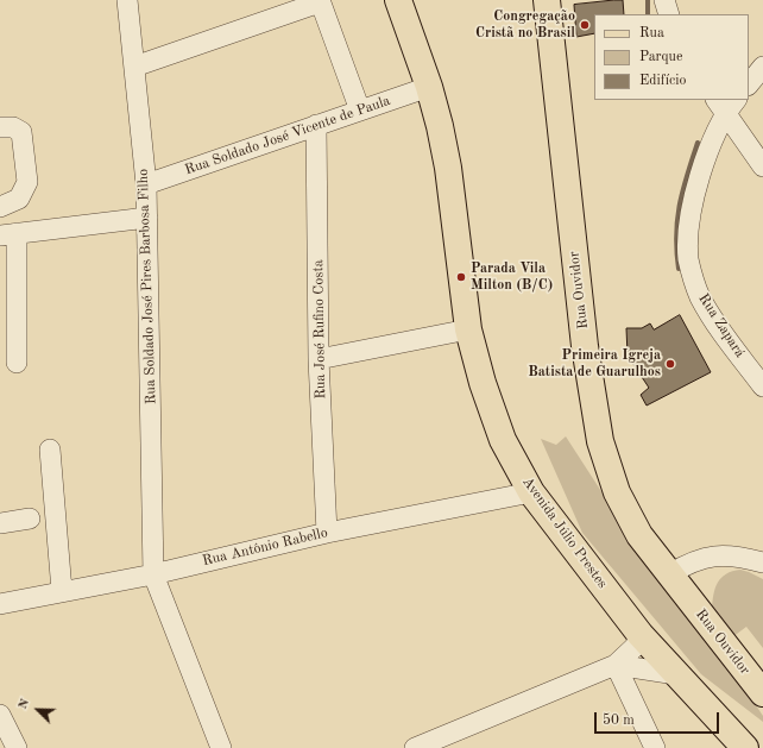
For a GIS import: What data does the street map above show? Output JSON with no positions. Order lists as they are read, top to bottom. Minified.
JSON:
{"streets":{"main road":["Rua Ouvidor","Avenida Júlio Prestes"],"street":["Rua Soldado José Vicente de Paula","Rua Soldado José Pires Barbosa Filho","Rua Zapará","Rua José Rufino Costa","Rua Antônio Rabello"]},"crossings":[["Rua Soldado José Vicente de Paula","Rua Soldado José Pires Barbosa Filho"],["Rua Soldado José Vicente de Paula","Rua José Rufino Costa"],["Rua Soldado José Vicente de Paula","Avenida Júlio Prestes"],["Rua Soldado José Pires Barbosa Filho","Rua Antônio Rabello"],["Rua José Rufino Costa","Rua Antônio Rabello"],["Avenida Júlio Prestes","Rua Antônio Rabello"]],"places":["Congregação Cristã no Brasil","Parada Vila Milton (B/C)","Primeira Igreja Batista de Guarulhos"],"legend":["Rua","Parque","Edifício"],"scale_bar":"50 m","north":"top left"}
